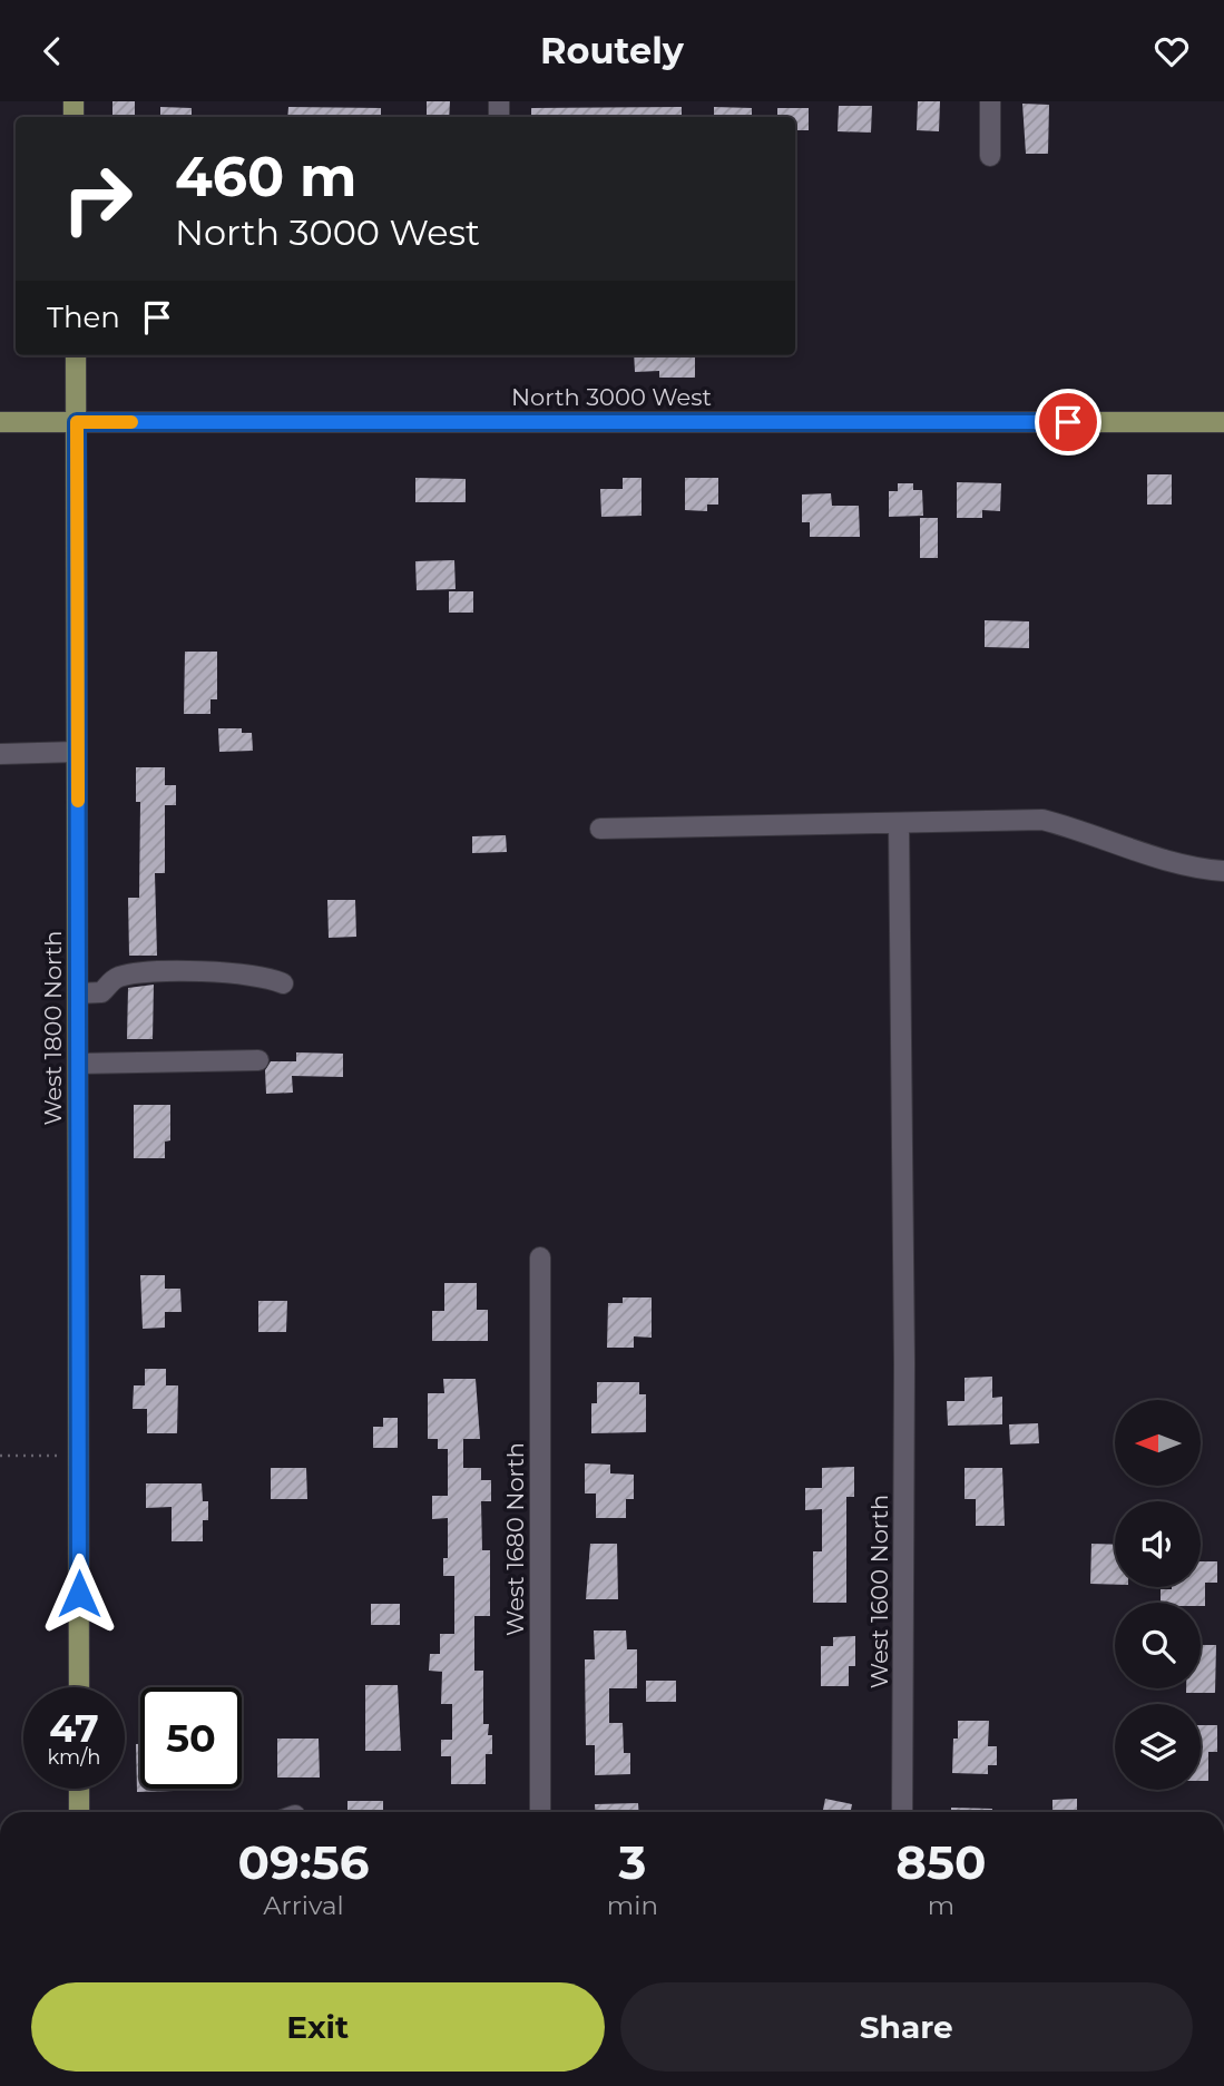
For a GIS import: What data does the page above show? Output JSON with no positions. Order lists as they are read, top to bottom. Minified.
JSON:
{"streets":{"main road":["North 3000 West","West 1800 North"],"street":["West 1680 North","West 1600 North"]},"crossings":[["North 3000 West","West 1800 North"]],"north":"left","page":{"header":"Routely","turn":["460 m","North 3000 West"],"then":"Then","speed":"47 km/h","limit":"50","eta":["09:56","Arrival","3","min","850","m"],"buttons":["Exit","Share"]}}
